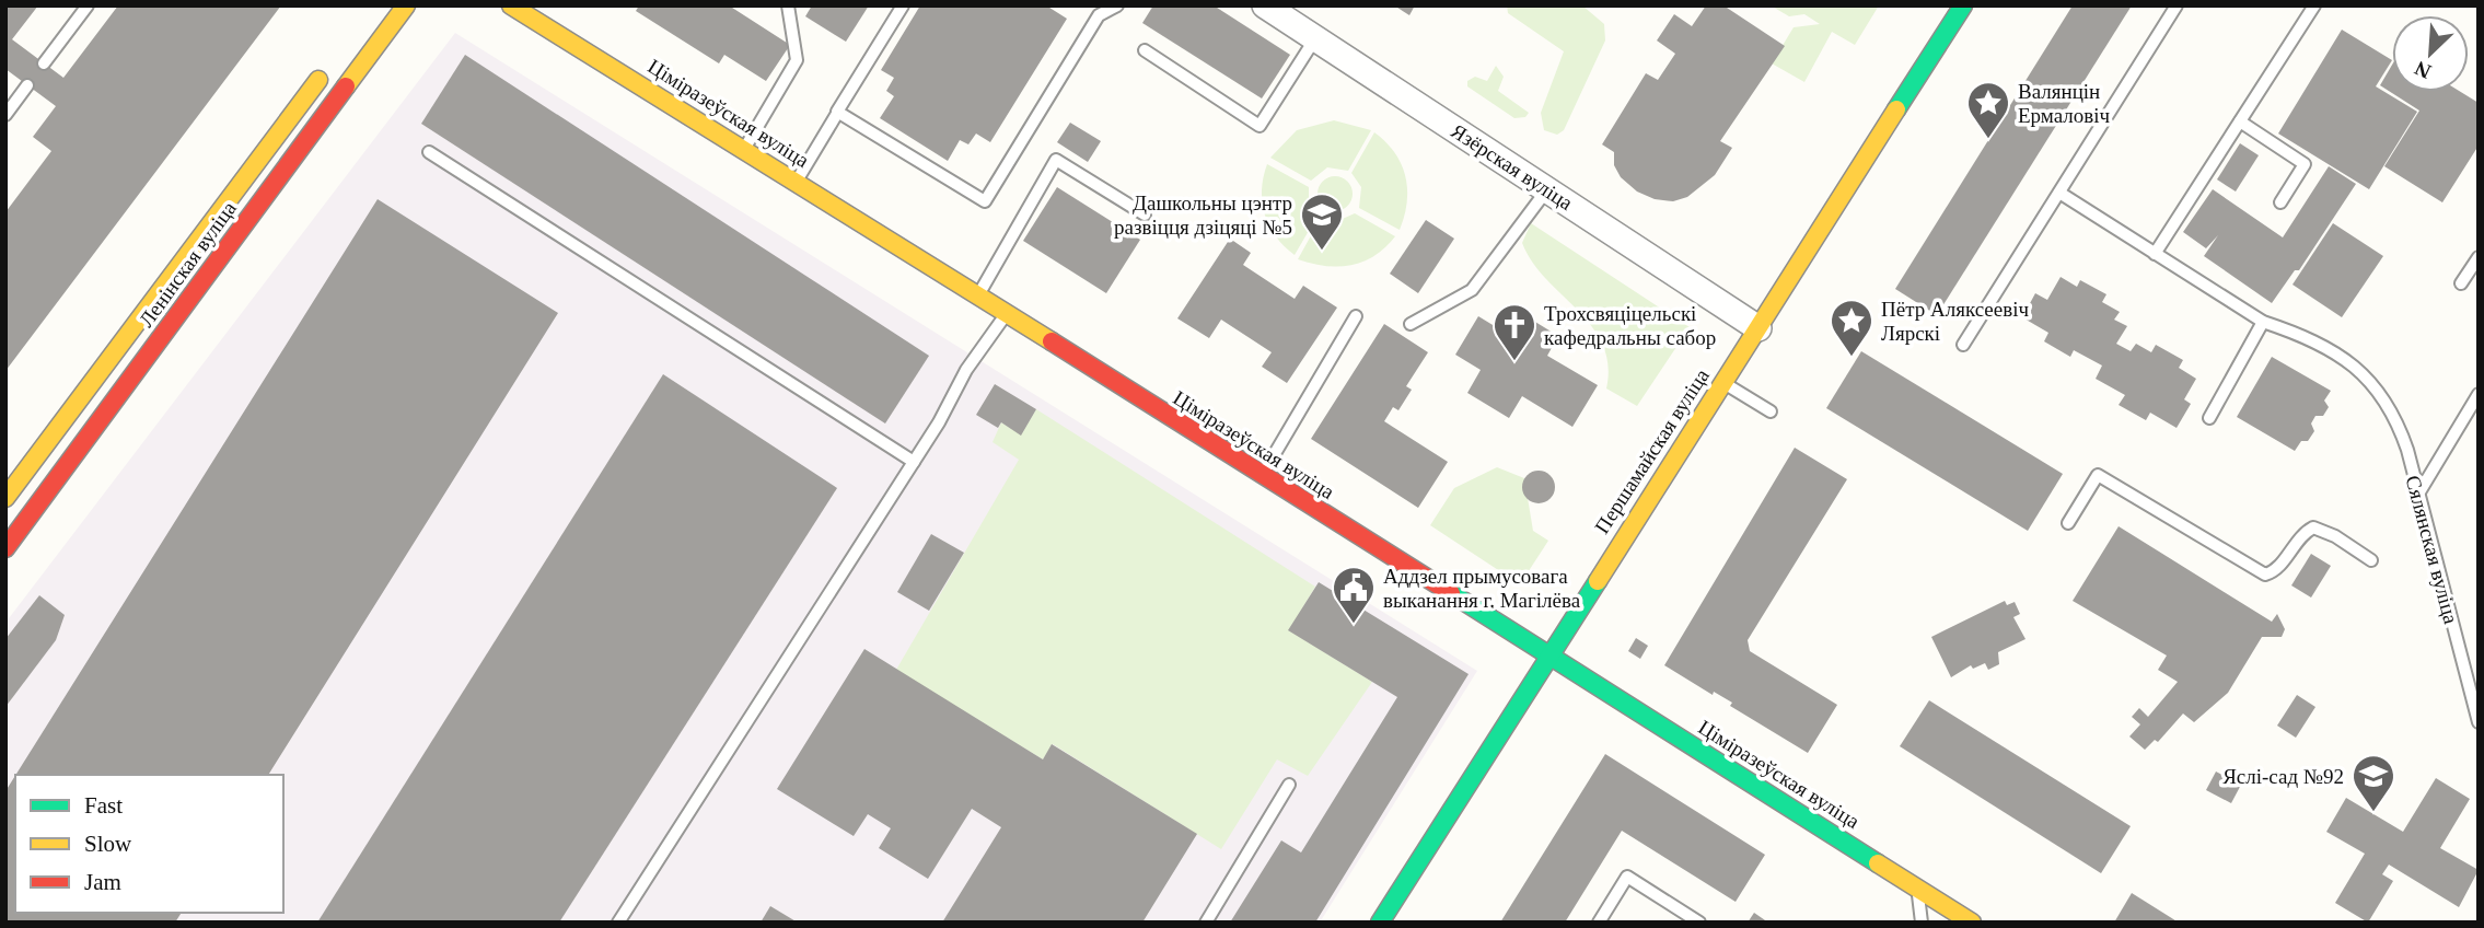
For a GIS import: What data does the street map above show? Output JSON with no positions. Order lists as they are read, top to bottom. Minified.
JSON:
{"streets":{"main road":["Ціміразеўская вуліца","Ленінская вуліца","Першамайская вуліца"],"street":["Язёрская вуліца"],"lane":["Сялянская вуліца"]},"crossings":[["Ціміразеўская вуліца","Першамайская вуліца"],["Язёрская вуліца","Першамайская вуліца"]],"places":{"place":["Валянцін Ермаловіч","Пётр Аляксеевіч Лярскі"],"school or university":["Дашкольны цэнтр развіцця дзіцяці №5","Яслі-сад №92"],"church":["Трохсвяціцельскі кафедральны сабор"],"public building":["Аддзел прымусовага выканання г. Магілёва"]},"legend":["Fast","Slow","Jam"],"north":"bottom left"}
